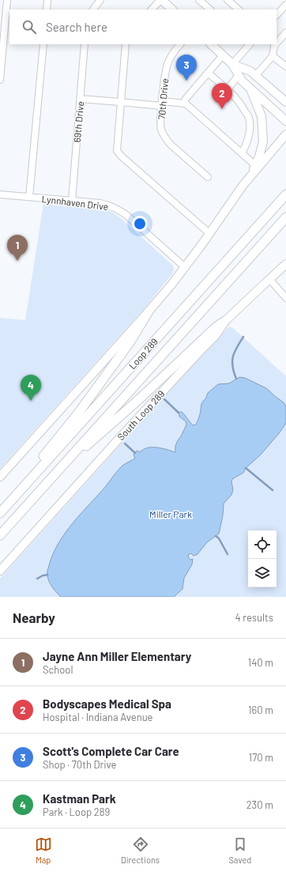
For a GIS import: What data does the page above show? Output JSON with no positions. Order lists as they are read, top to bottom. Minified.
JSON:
{"streets":{"highway":["Loop 289"],"main road":["South Loop 289"],"street":["70th Drive","69th Drive","Lynnhaven Drive"]},"crossings":[["69th Drive","Lynnhaven Drive"]],"parks":["Miller Park"],"page":{"search":"Search here","pins":["3","2","1","4"],"heading":["Nearby","4 results"],"list":[{"mark":"1","name":"Jayne Ann Miller Elementary","note":"School","value":"140 m"},{"mark":"2","name":"Bodyscapes Medical Spa","note":"Hospital · Indiana Avenue","value":"160 m"},{"mark":"3","name":"Scott's Complete Car Care","note":"Shop · 70th Drive","value":"170 m"},{"mark":"4","name":"Kastman Park","note":"Park · Loop 289","value":"230 m"}],"nav":["Map","Directions","Saved"]}}
